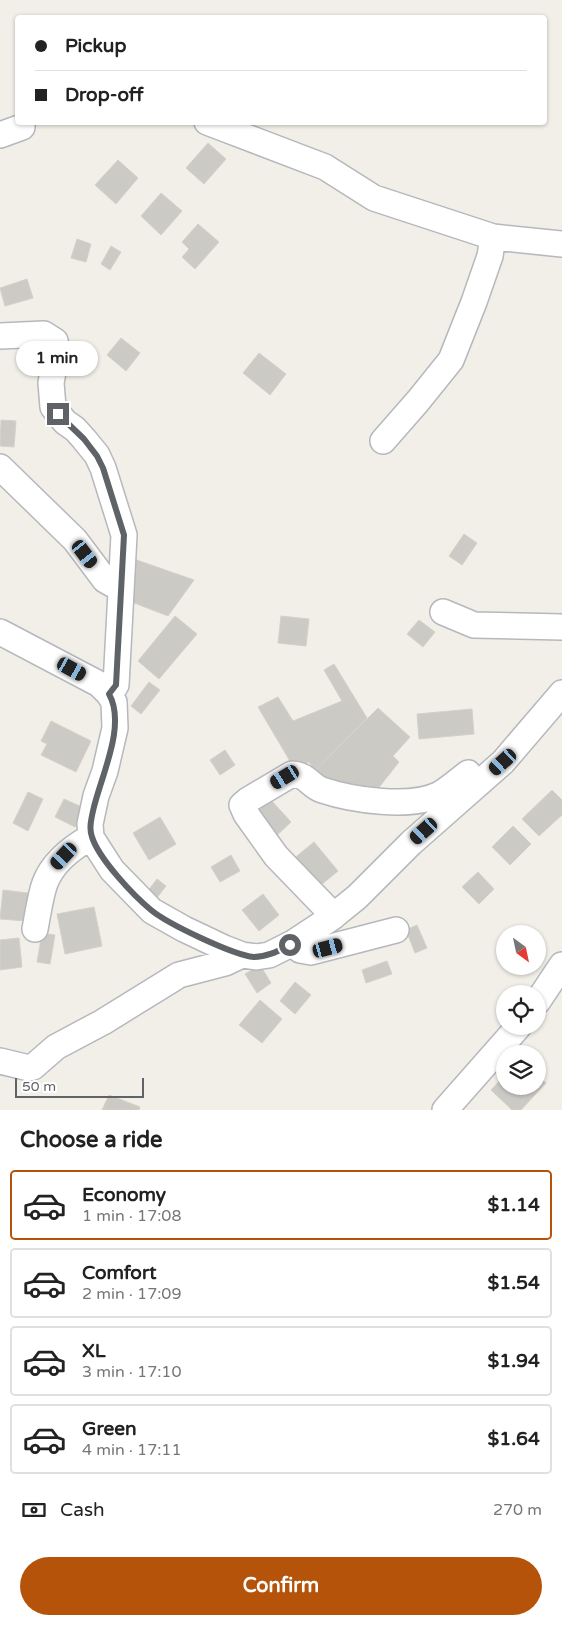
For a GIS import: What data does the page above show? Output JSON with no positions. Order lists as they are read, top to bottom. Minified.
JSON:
{"scale_bar":"50 m","north":"bottom right","page":{"banner":["Pickup","Drop-off"],"bubble":"1 min","scale":"50 m","heading":"Choose a ride","list":[{"name":"Economy","note":"1 min · 17:08","value":"$1.14"},{"name":"Comfort","note":"2 min · 17:09","value":"$1.54"},{"name":"XL","note":"3 min · 17:10","value":"$1.94"},{"name":"Green","note":"4 min · 17:11","value":"$1.64"}],"pay":["Cash","270 m"],"buttons":"Confirm"}}
